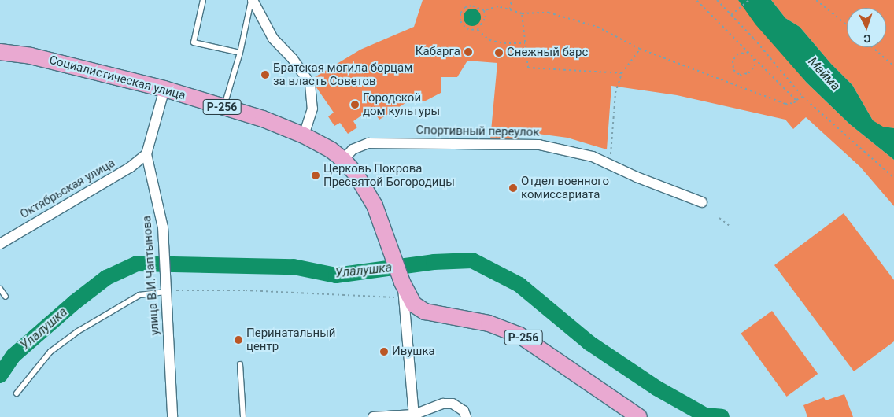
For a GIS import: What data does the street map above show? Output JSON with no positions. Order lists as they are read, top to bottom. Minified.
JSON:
{"streets":{"main road":["Социалистическая улица","Р-256"],"street":["Спортивный переулок","Октябрьская улица","улица В.И.Чаптынова"]},"crossings":[["Социалистическая улица","Р-256"],["Социалистическая улица","Спортивный переулок"],["Социалистическая улица","улица В.И.Чаптынова"],["Октябрьская улица","улица В.И.Чаптынова"]],"water":["Майма","Улалушка"],"places":["Кабарга","Снежный барс","Братская могила борцам за власть Советов","Городской дом культуры","Церковь Покрова Пресвятой Богородицы","Отдел военного комиссариата","Перинатальный центр","Ивушка"],"north":"bottom"}
